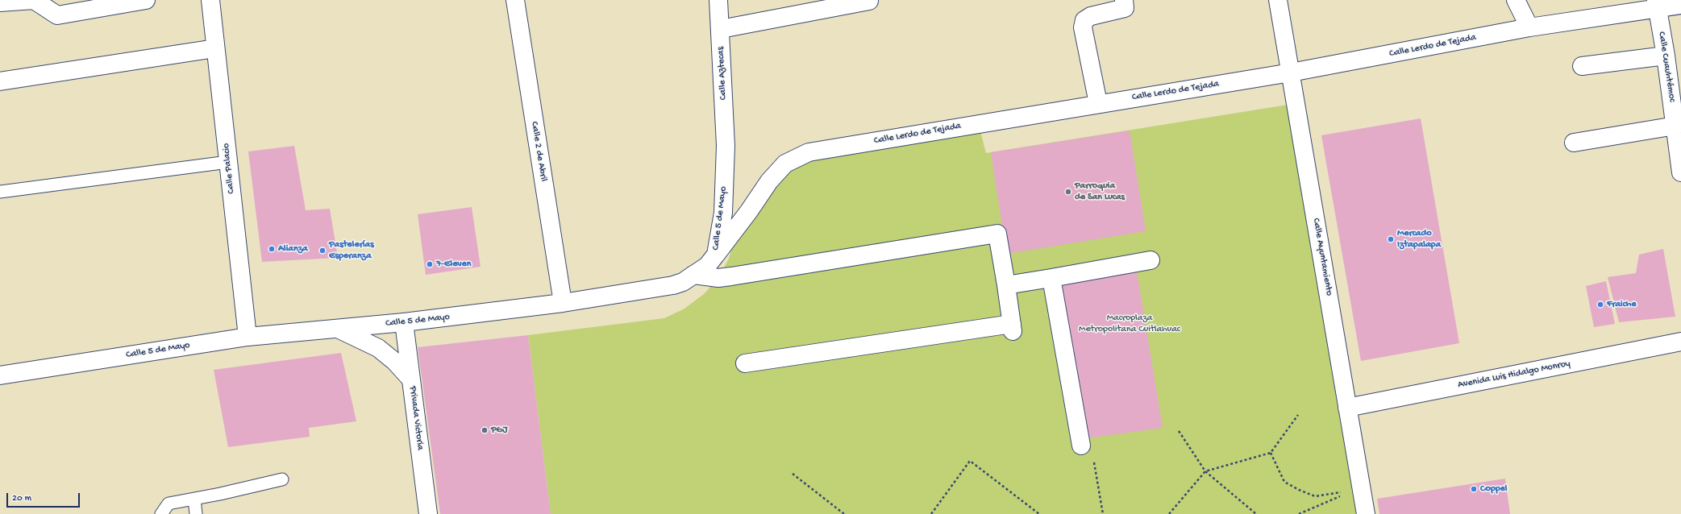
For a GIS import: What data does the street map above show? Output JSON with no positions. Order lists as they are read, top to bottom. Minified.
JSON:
{"streets":{"street":["Calle Lerdo de Tejada","Calle Cuauhtémoc","Calle Aztecas","Calle 2 de Abril","Calle Palacio","Calle 5 de Mayo","Calle Ayuntamiento","Avenida Luis Hidalgo Monroy","Privada Victoria"]},"crossings":[["Calle Lerdo de Tejada","Calle Cuauhtémoc"],["Calle Lerdo de Tejada","Calle 5 de Mayo"],["Calle Lerdo de Tejada","Calle Ayuntamiento"],["Calle Aztecas","Calle 5 de Mayo"],["Calle 2 de Abril","Calle 5 de Mayo"],["Calle Palacio","Calle 5 de Mayo"],["Calle 5 de Mayo","Privada Victoria"],["Calle Ayuntamiento","Avenida Luis Hidalgo Monroy"]],"parks":["Macroplaza Metropolitana Cuitlahuac"],"places":["Parroquia de San Lucas","Mercado Iztapalapa","Alianza","Pastelerías Esperanza","7-Eleven","Fraiche","PGJ","Coppel"],"scale_bar":"20 m"}
